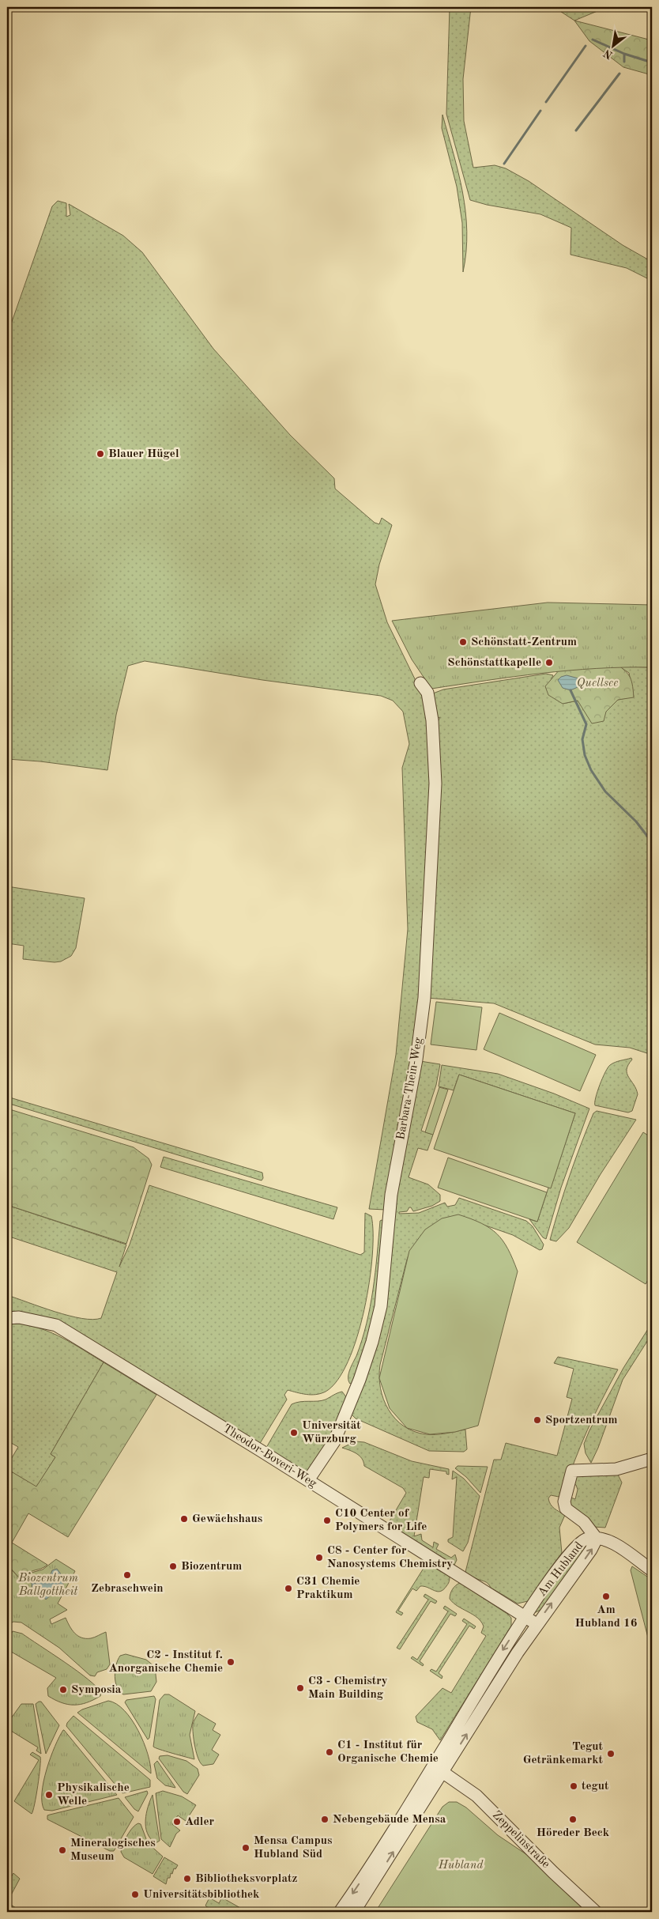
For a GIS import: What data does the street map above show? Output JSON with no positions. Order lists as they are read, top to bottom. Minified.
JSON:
{"streets":{"street":["Barbara-Thein-Weg","Theodor-Boveri-Weg","Am Hubland","Zeppelinstraße"]},"crossings":[["Barbara-Thein-Weg","Theodor-Boveri-Weg"],["Theodor-Boveri-Weg","Am Hubland"],["Am Hubland","Zeppelinstraße"]],"parks":["Quellsee","Biozentrum Ballgottheit","Hubland"],"places":["Blauer Hügel","Schönstatt-Zentrum","Schönstattkapelle","Sportzentrum","Universität Würzburg","Gewächshaus","C10 Center of Polymers for Life","C8 - Center for Nanosystems Chemistry","Biozentrum","Zebraschwein","C31 Chemie Praktikum","Am Hubland 16","C2 - Institut f. Anorganische Chemie","C3 - Chemistry Main Building","Symposia","C1 - Institut für Organische Chemie","Tegut Getränkemarkt","tegut","Physikalische Welle","Nebengebäude Mensa","Höreder Beck","Adler","Mensa Campus Hubland Süd","Mineralogisches Museum","Bibliotheksvorplatz","Universitätsbibliothek"],"north":"bottom left"}
